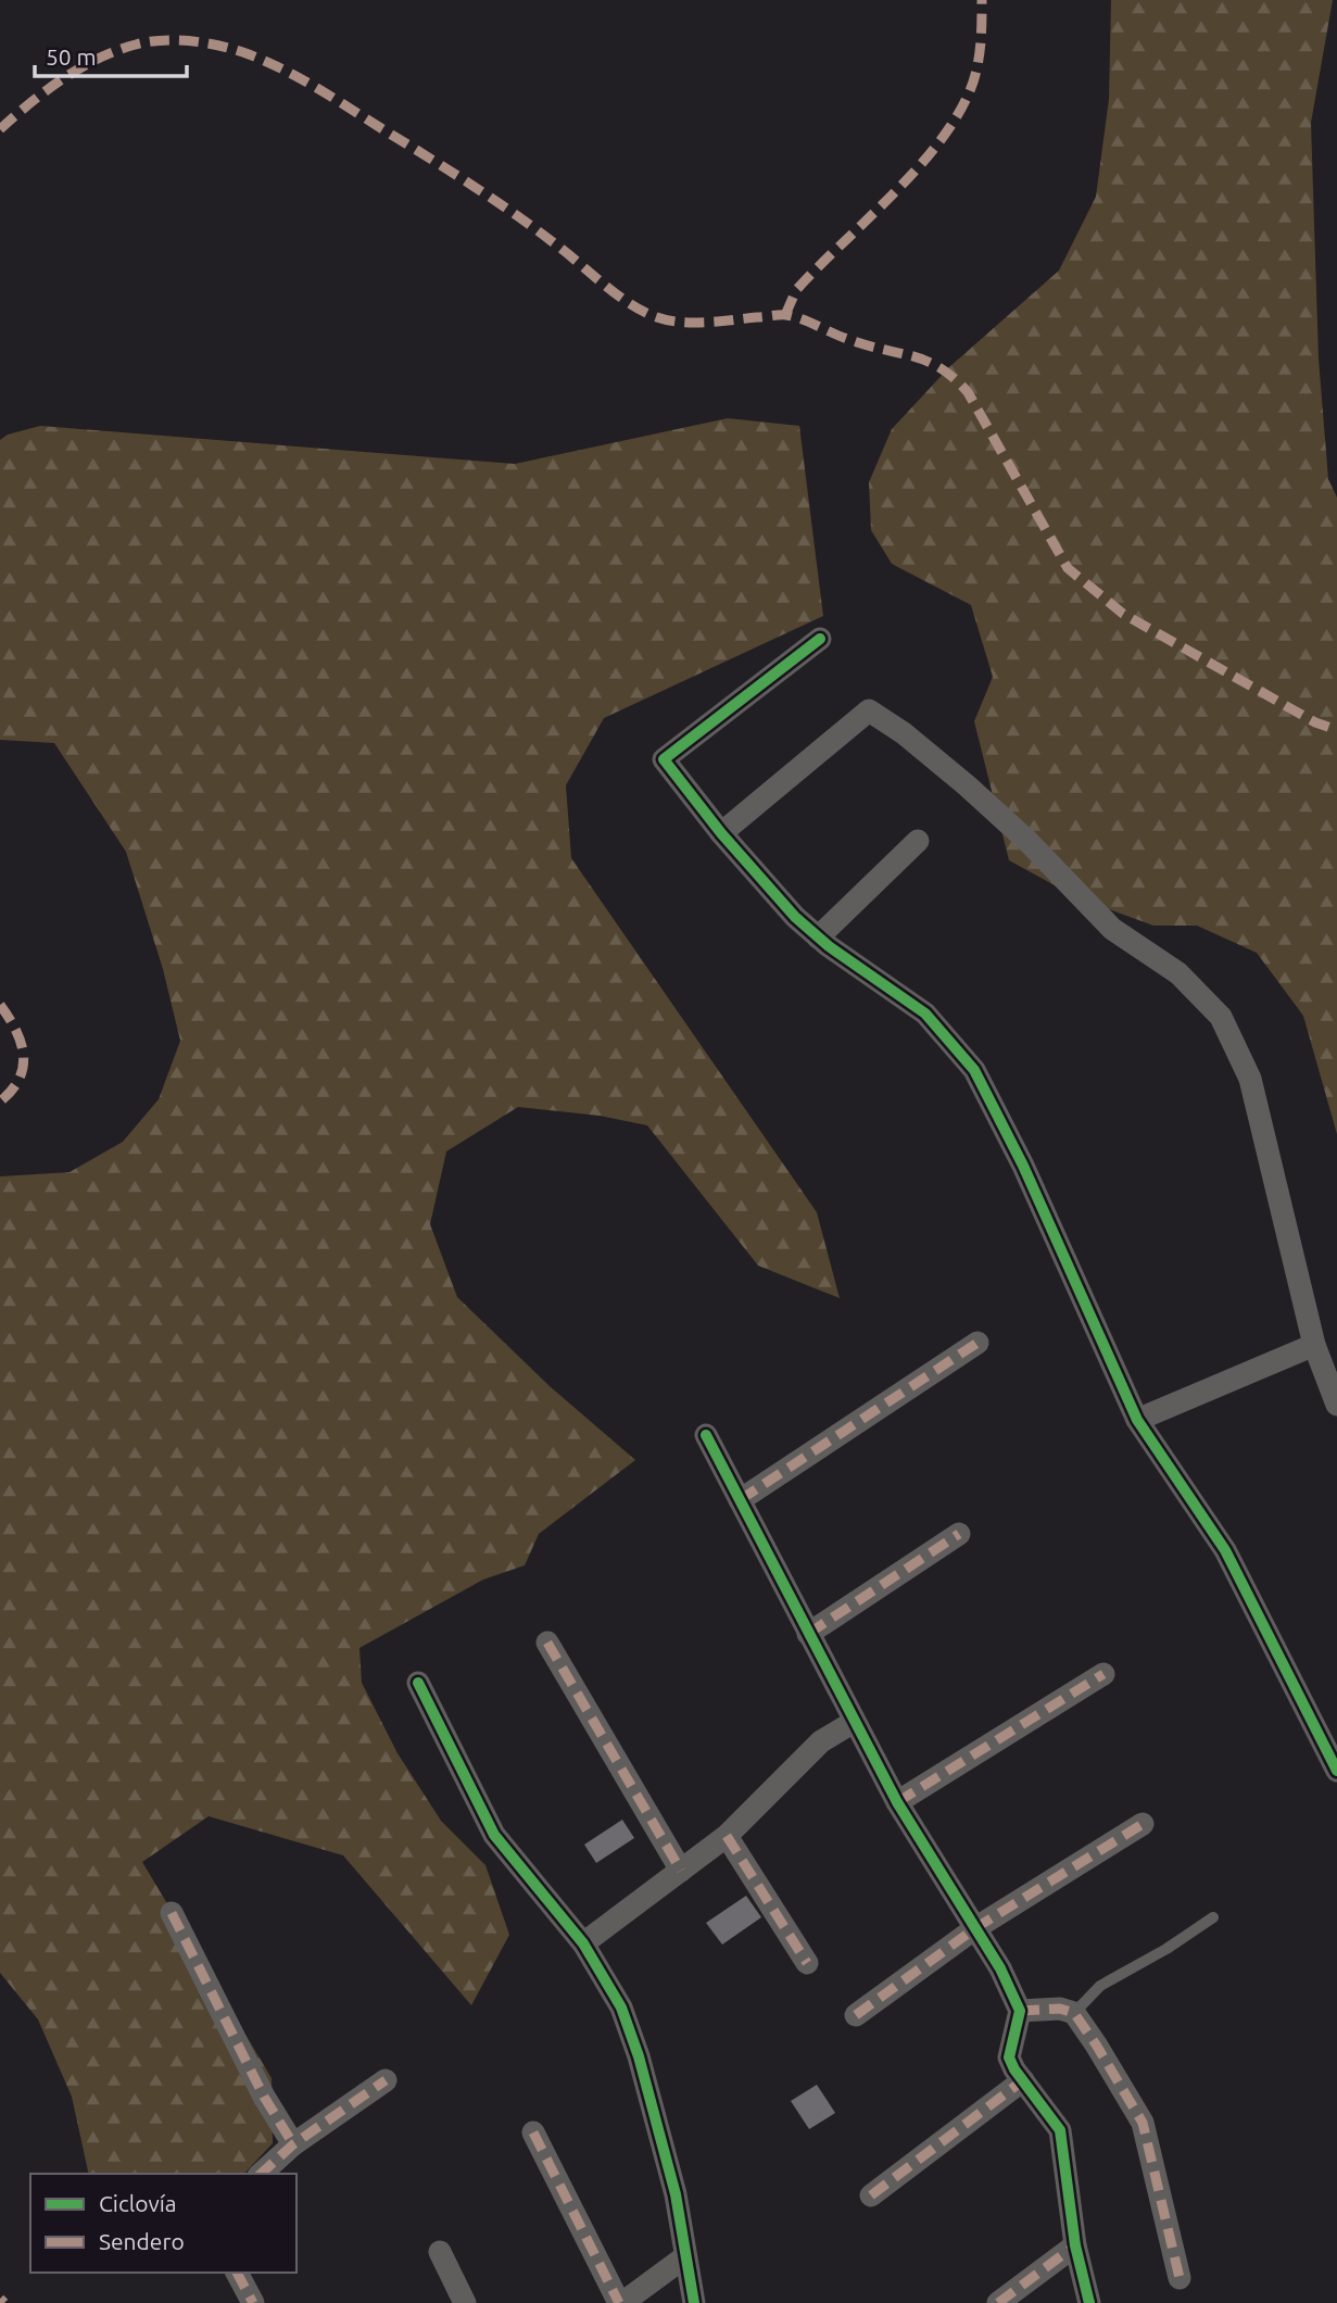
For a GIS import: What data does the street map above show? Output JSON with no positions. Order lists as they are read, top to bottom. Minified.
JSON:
{"legend":["Ciclovía","Sendero"],"scale_bar":"50 m"}
